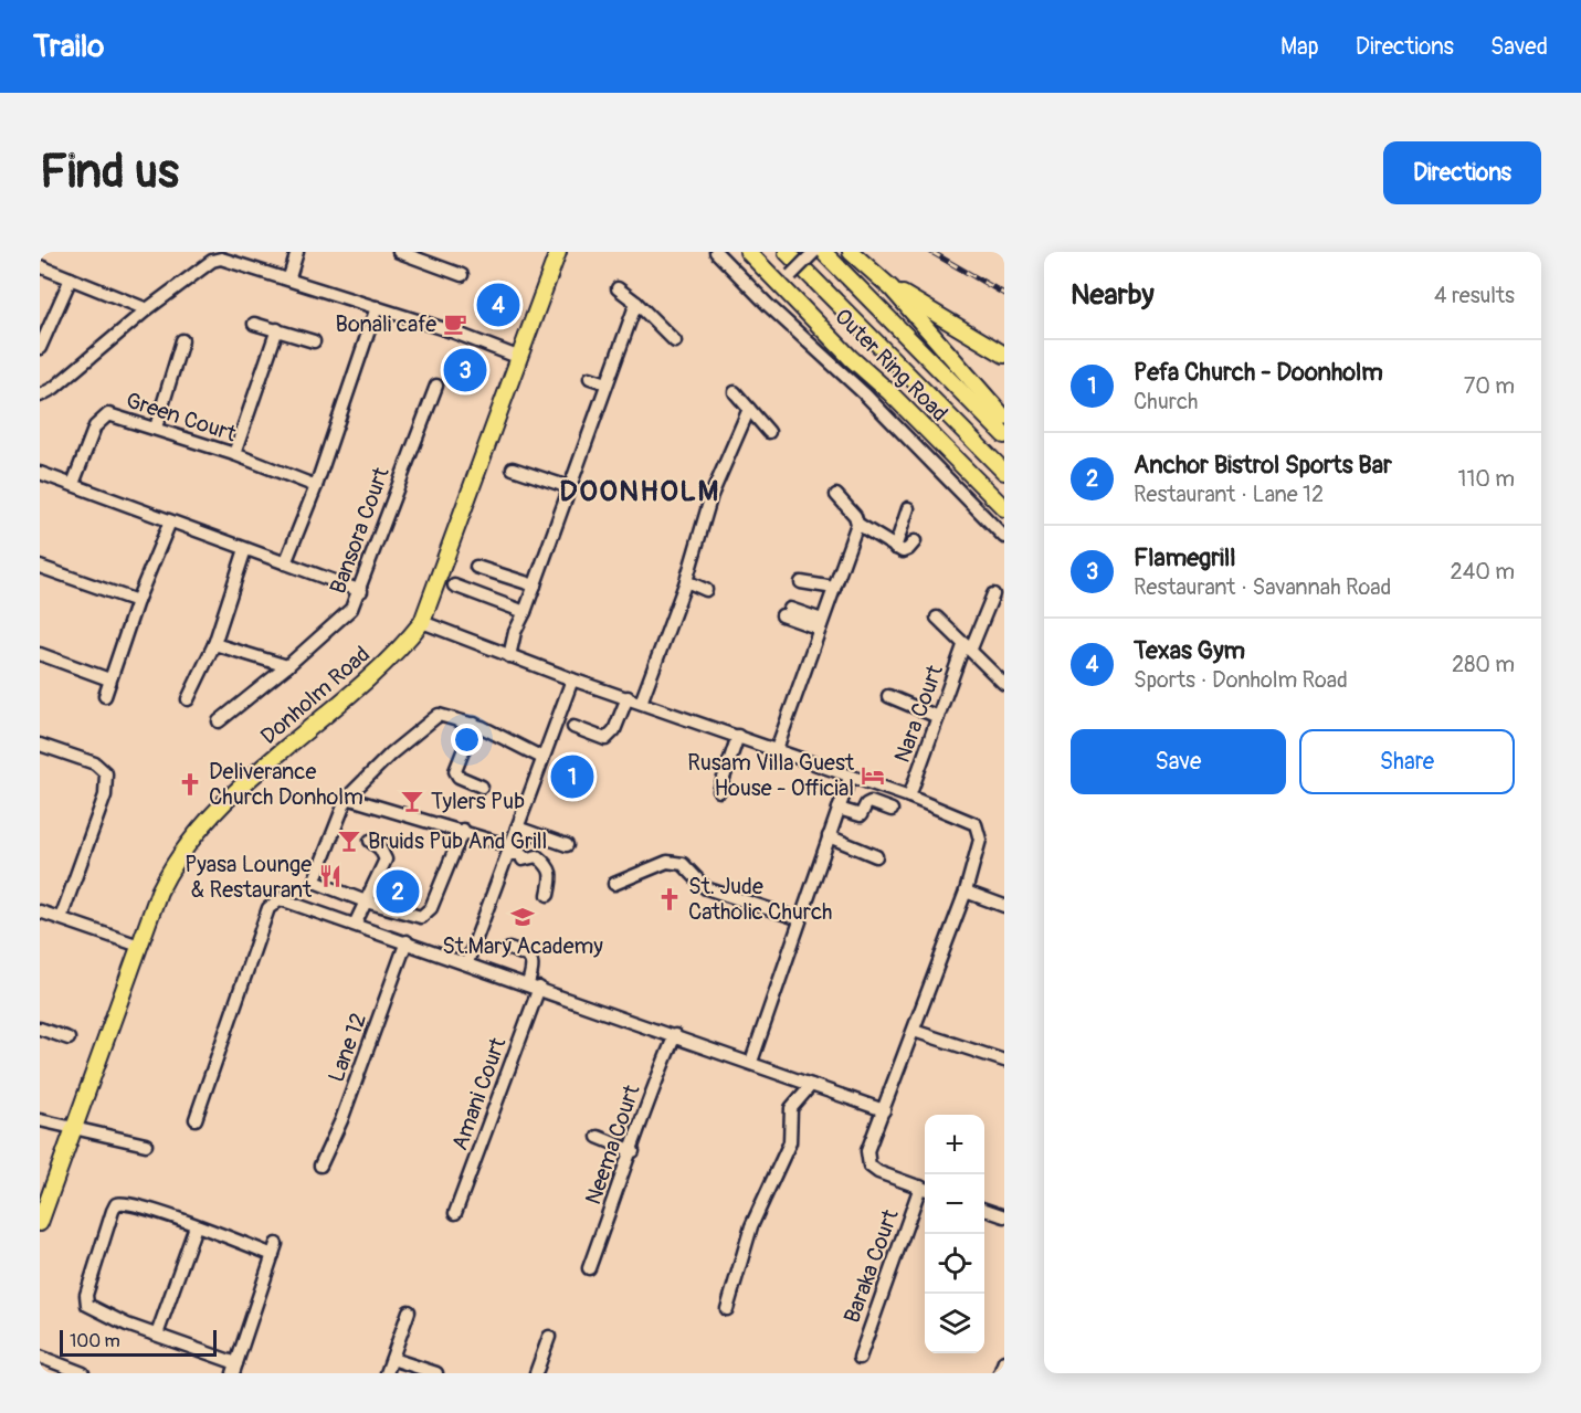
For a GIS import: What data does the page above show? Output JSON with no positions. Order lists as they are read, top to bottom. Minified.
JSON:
{"streets":{"main road":["Outer Ring Road","Donholm Road"],"street":["Green Court","Bansora Court","Nara Court","Lane 12","Amani Court","Neema Court","Baraka Court"]},"districts":["DOONHOLM"],"places":{"cafe":["Bonali cafe"],"hotel":["Rusam Villa Guest House - Official"],"church":["Deliverance Church Donholm","St. Jude Catholic Church"],"bar":["Tylers Pub","Bruids Pub And Grill"],"restaurant":["Pyasa Lounge & Restaurant"],"school or university":["St.Mary Academy"]},"scale_bar":"100 m","page":{"header":"Trailo","nav":["Map","Directions","Saved"],"buttons":["Directions",["Save","Share"]],"title":"Find us","heading":["Nearby","4 results"],"pins":["4","3","1","2"],"list":[{"mark":"1","name":"Pefa Church - Doonholm","note":"Church","value":"70 m"},{"mark":"2","name":"Anchor Bistrol Sports Bar","note":"Restaurant · Lane 12","value":"110 m"},{"mark":"3","name":"Flamegrill","note":"Restaurant · Savannah Road","value":"240 m"},{"mark":"4","name":"Texas Gym","note":"Sports · Donholm Road","value":"280 m"}],"map_buttons":["+","−"],"scale":"100 m"}}
